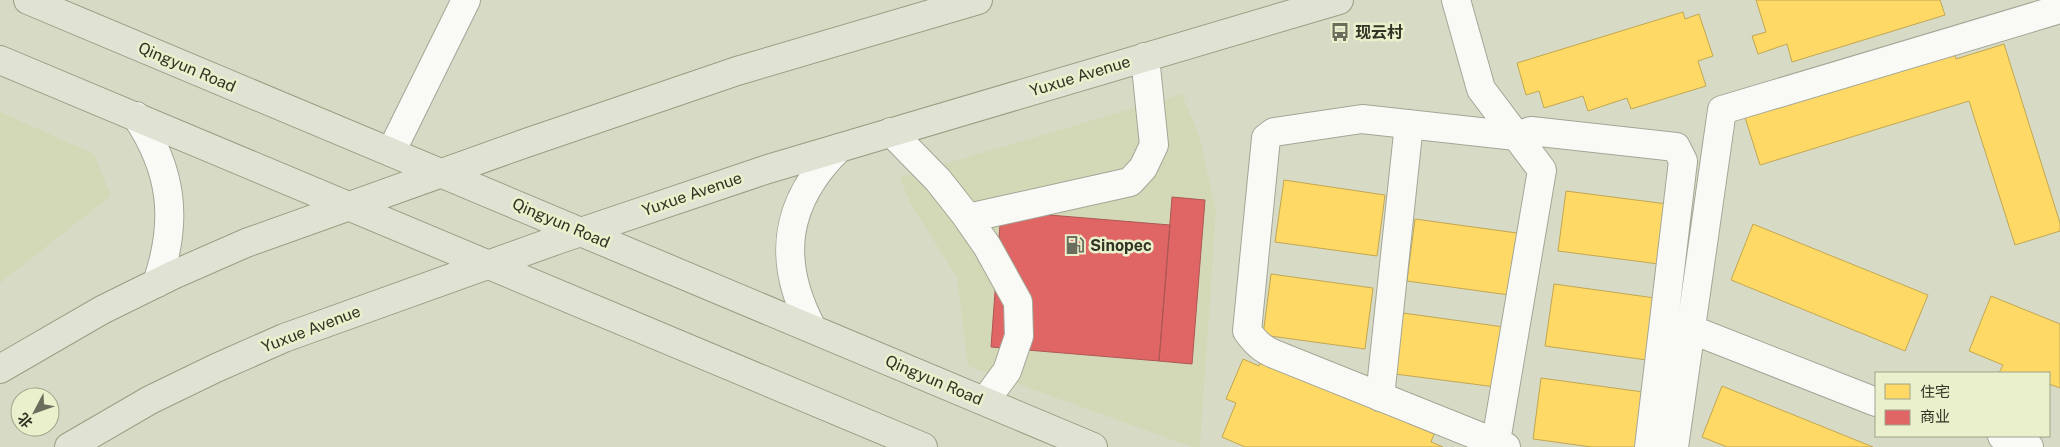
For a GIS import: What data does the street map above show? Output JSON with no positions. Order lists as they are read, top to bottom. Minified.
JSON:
{"streets":{"main road":["Qingyun Road","Yuxue Avenue"]},"crossings":[["Qingyun Road","Yuxue Avenue"]],"places":{"bus stop":["现云村"],"fuel station":["Sinopec"]},"legend":["住宅","商业"],"north":"bottom left"}
